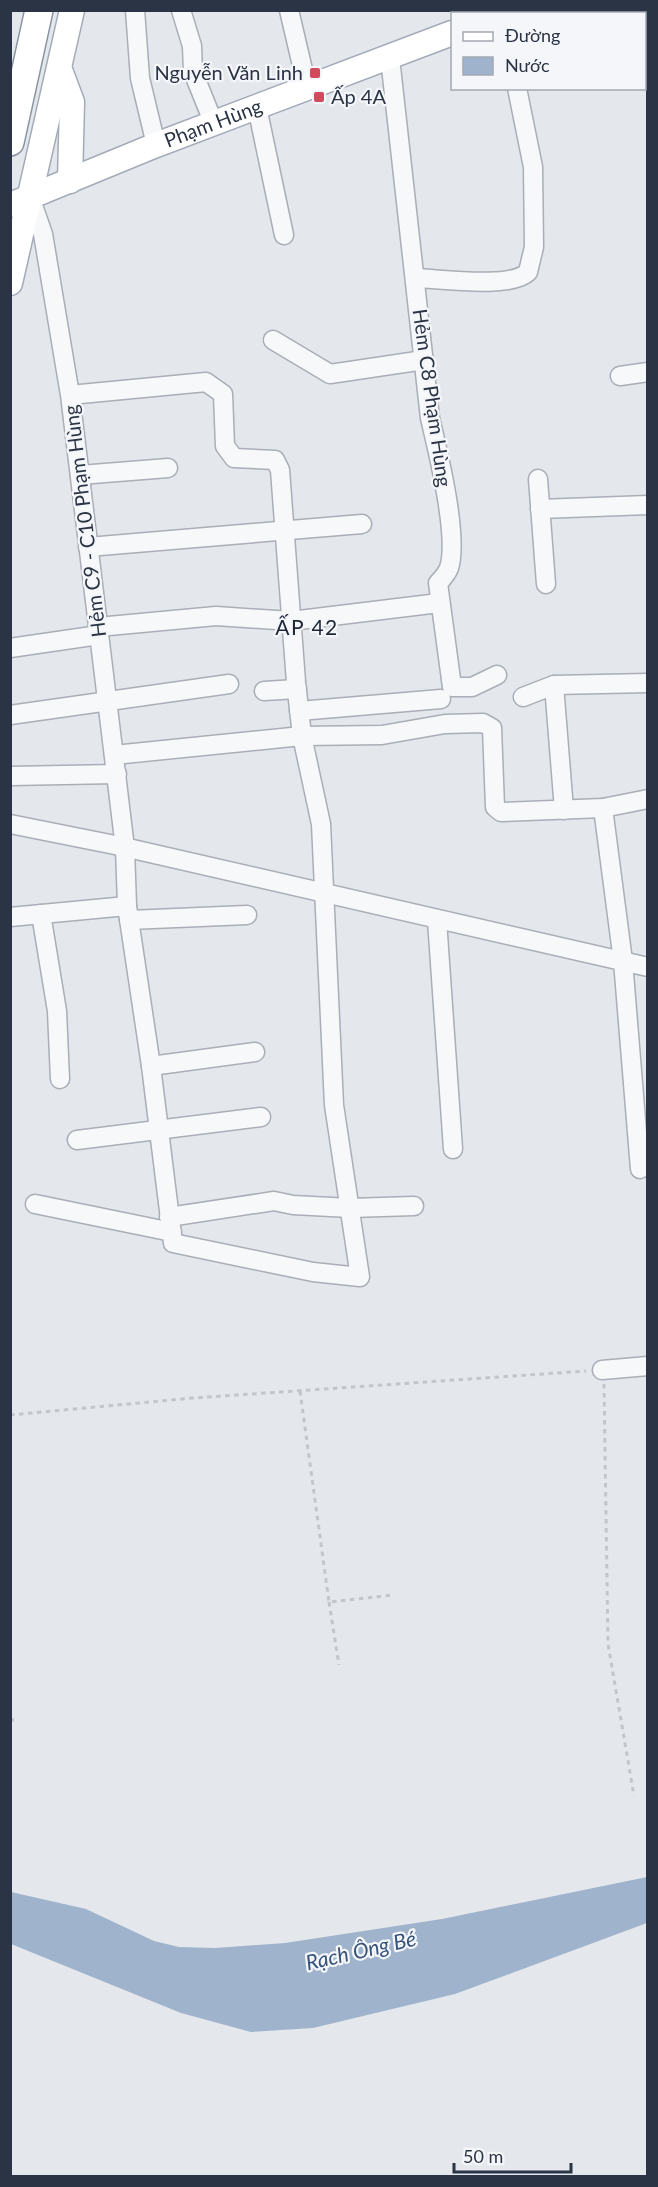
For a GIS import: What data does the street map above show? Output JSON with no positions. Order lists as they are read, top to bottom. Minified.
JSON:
{"streets":{"main road":["Phạm Hùng"],"street":["Hẻm C8 Phạm Hùng","Hẻm C9 - C10 Phạm Hùng"]},"crossings":[["Phạm Hùng","Hẻm C8 Phạm Hùng"],["Phạm Hùng","Hẻm C9 - C10 Phạm Hùng"]],"districts":["ẤP 42"],"water":["Rạch Ông Bé"],"places":{"transit":["Nguyễn Văn Linh","Ấp 4A"]},"legend":["Đường","Nước"],"scale_bar":"50 m"}
